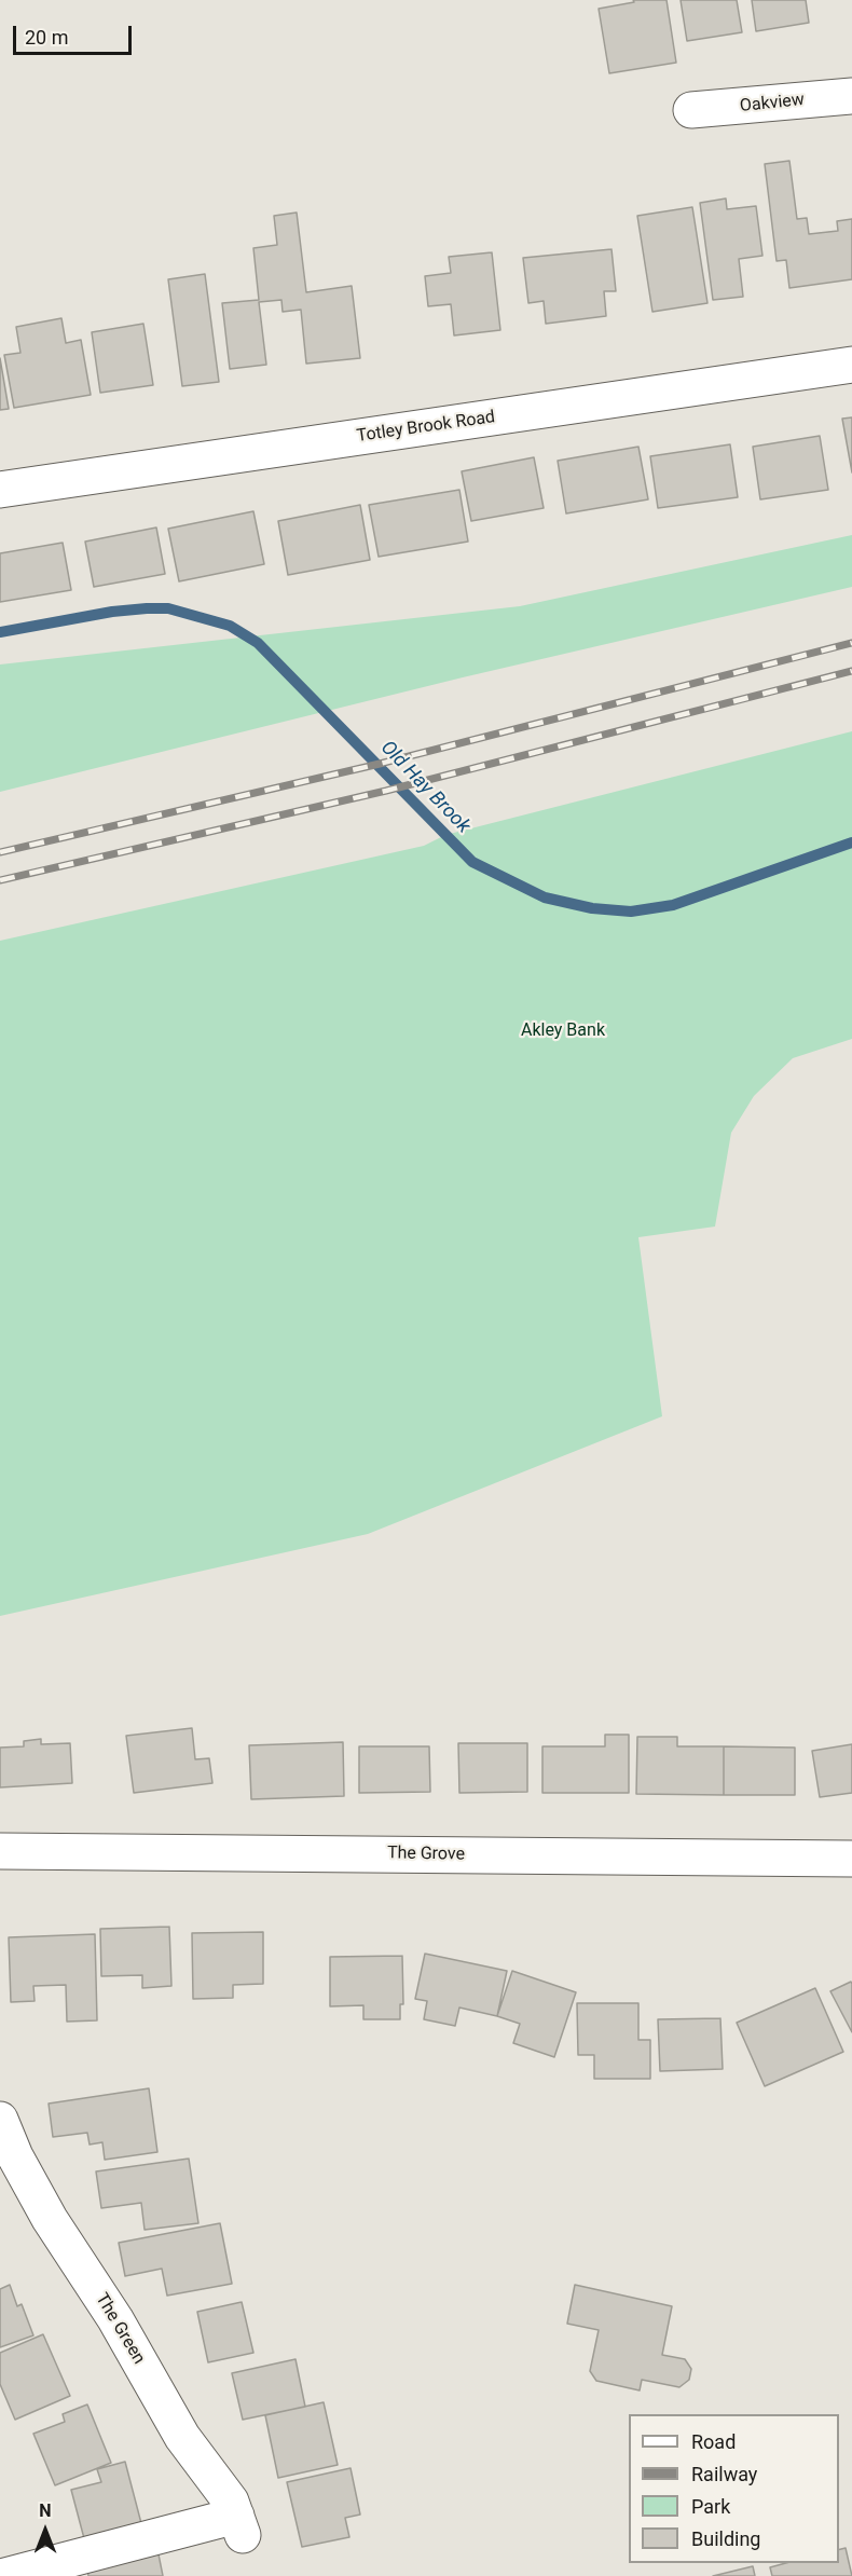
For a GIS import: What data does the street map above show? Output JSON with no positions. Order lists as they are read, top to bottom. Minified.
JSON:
{"streets":{"street":["Oakview","Totley Brook Road","The Grove","The Green"]},"water":["Old Hay Brook"],"parks":["Akley Bank"],"legend":["Road","Railway","Park","Building"],"scale_bar":"20 m","north":"top"}
